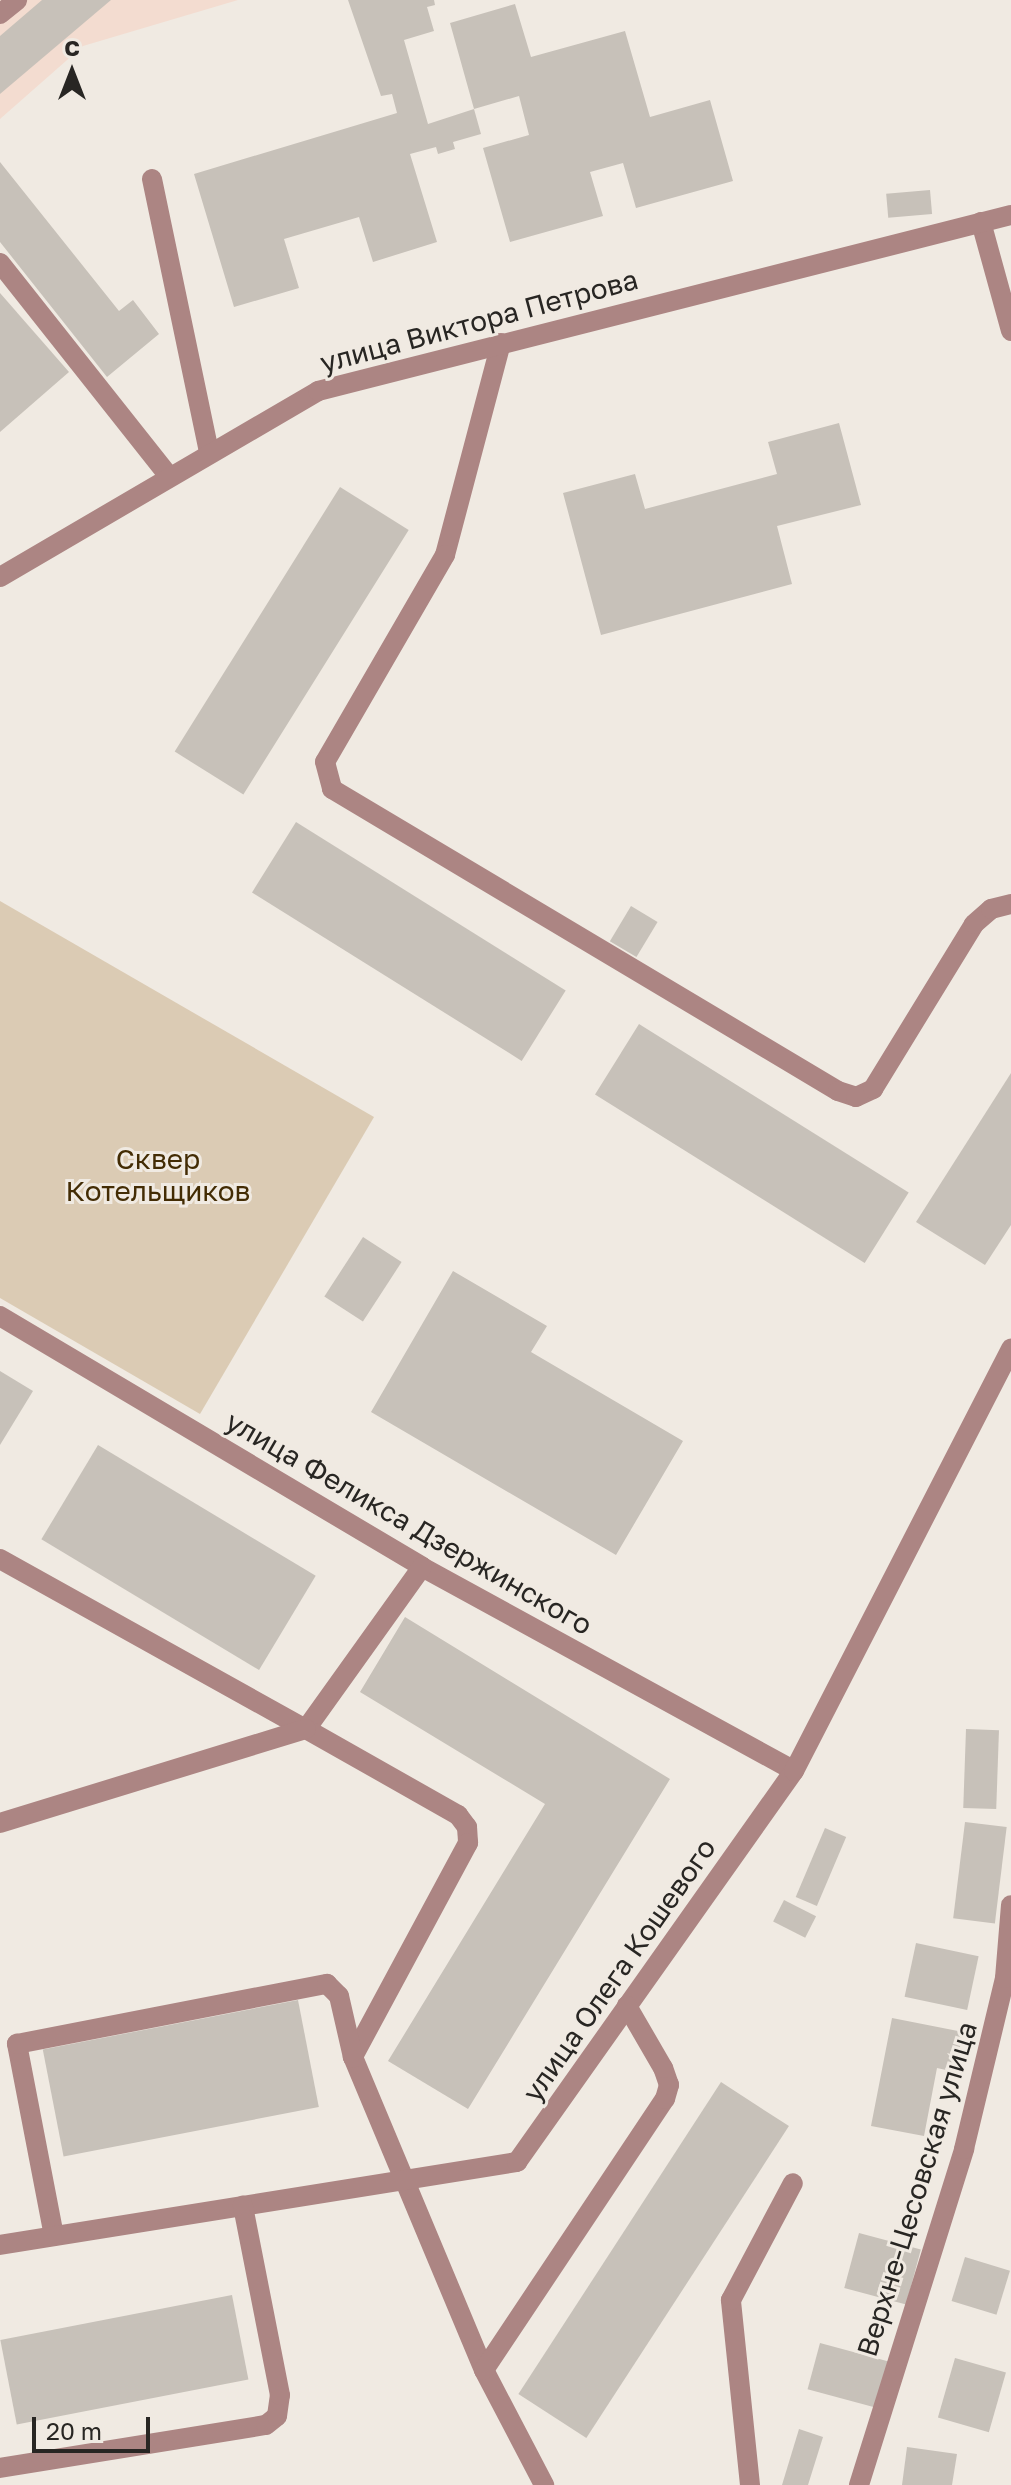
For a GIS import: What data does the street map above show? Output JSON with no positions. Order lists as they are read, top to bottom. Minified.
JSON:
{"streets":{"street":["улица Виктора Петрова","улица Феликса Дзержинского","улица Олега Кошевого","Верхне-Цесовская улица"]},"crossings":[["улица Феликса Дзержинского","улица Олега Кошевого"]],"parks":["Сквер Котельщиков"],"scale_bar":"20 m","north":"top"}
